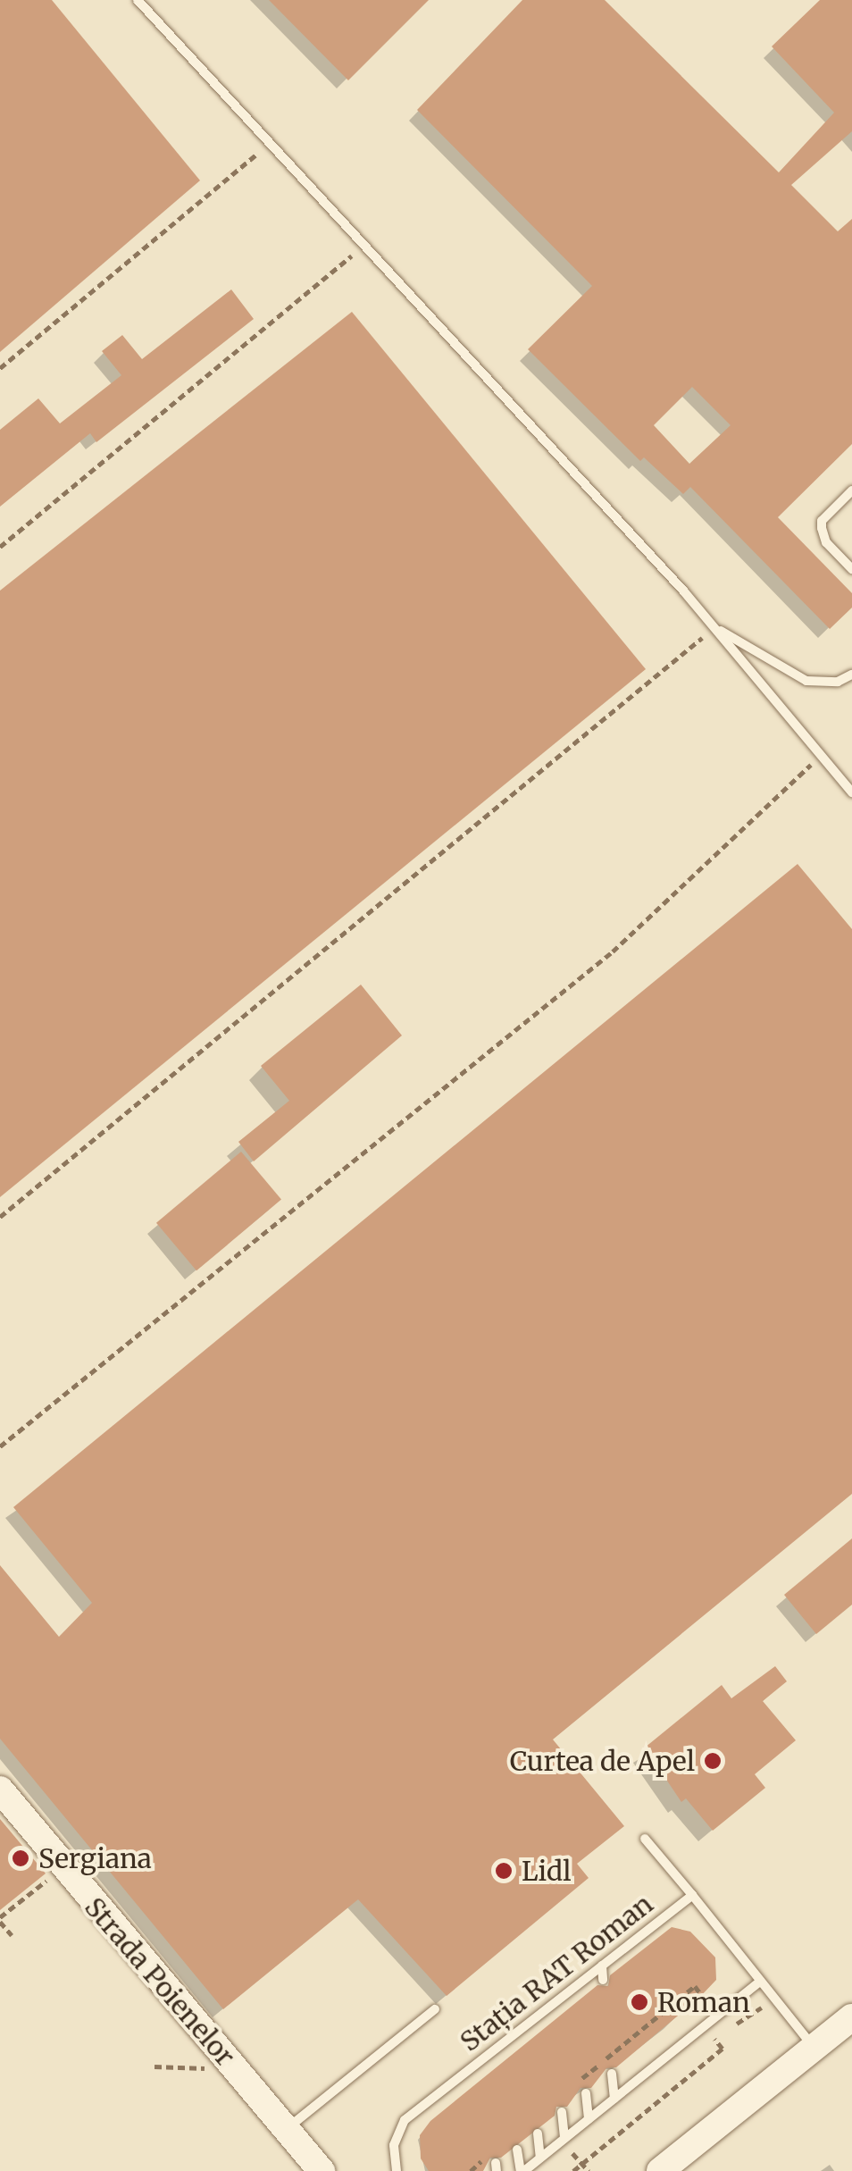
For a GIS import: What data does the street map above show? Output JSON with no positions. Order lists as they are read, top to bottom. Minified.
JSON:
{"streets":{"street":["Strada Poienelor"],"lane":["Stația RAT Roman"]},"places":["Curtea de Apel","Sergiana","Lidl","Roman"]}
